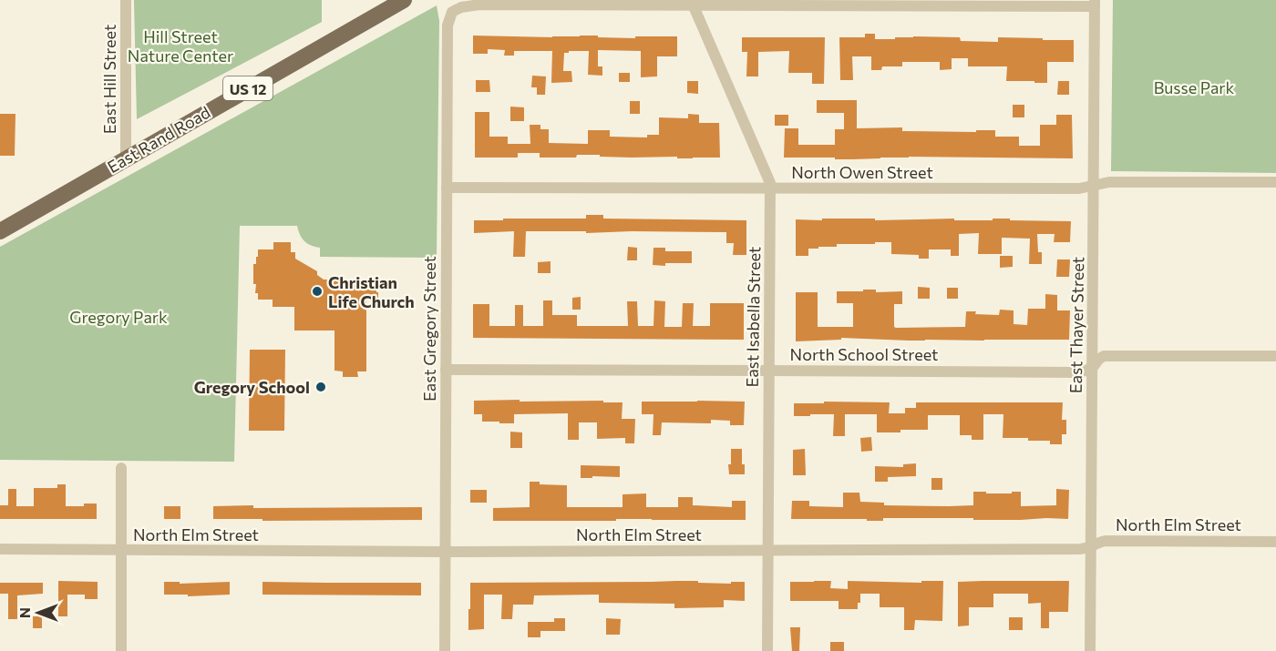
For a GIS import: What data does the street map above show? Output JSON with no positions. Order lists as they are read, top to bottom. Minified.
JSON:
{"streets":{"main road":["US 12","East Rand Road"],"street":["East Hill Street","North Owen Street","East Isabella Street","East Thayer Street","East Gregory Street","North School Street","North Elm Street"]},"crossings":[["East Hill Street","East Rand Road"],["North Owen Street","East Isabella Street"],["North Owen Street","East Thayer Street"],["North Owen Street","East Gregory Street"],["East Isabella Street","East Gregory Street"],["East Isabella Street","North School Street"],["East Isabella Street","North Elm Street"],["East Thayer Street","North School Street"],["East Thayer Street","North Elm Street"],["East Gregory Street","North School Street"],["East Gregory Street","North Elm Street"]],"parks":["Hill Street Nature Center","Busse Park","Gregory Park"],"places":["Christian Life Church","Gregory School"],"north":"left"}
